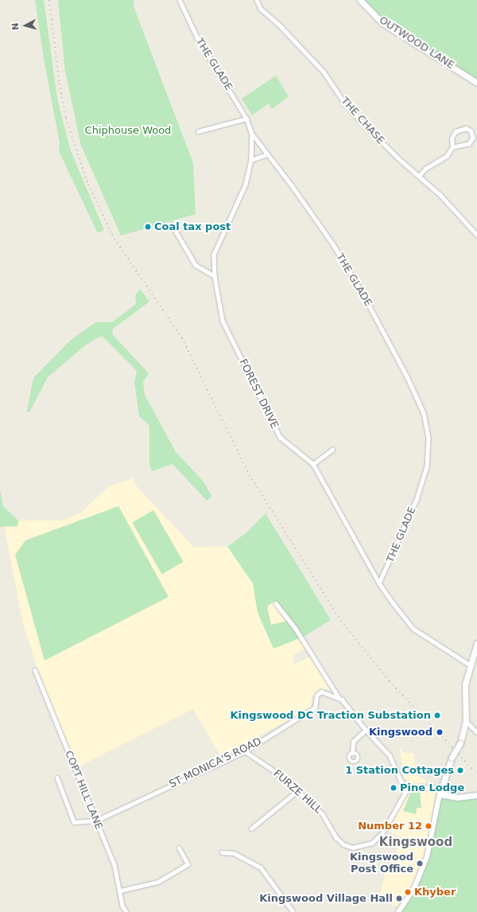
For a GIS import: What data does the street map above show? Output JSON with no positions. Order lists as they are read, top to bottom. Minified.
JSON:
{"streets":{"main road":["OUTWOOD LANE"],"street":["THE GLADE","THE CHASE","FOREST DRIVE","ST MONICA'S ROAD","COPT HILL LANE","FURZE HILL"]},"crossings":[["THE GLADE","FOREST DRIVE"],["ST MONICA'S ROAD","COPT HILL LANE"],["ST MONICA'S ROAD","FURZE HILL"]],"districts":["Kingswood"],"parks":["Chiphouse Wood"],"places":["Coal tax post","Kingswood DC Traction Substation","Kingswood","1 Station Cottages","Pine Lodge","Number 12","Kingswood Post Office","Khyber","Kingswood Village Hall"],"north":"left"}
